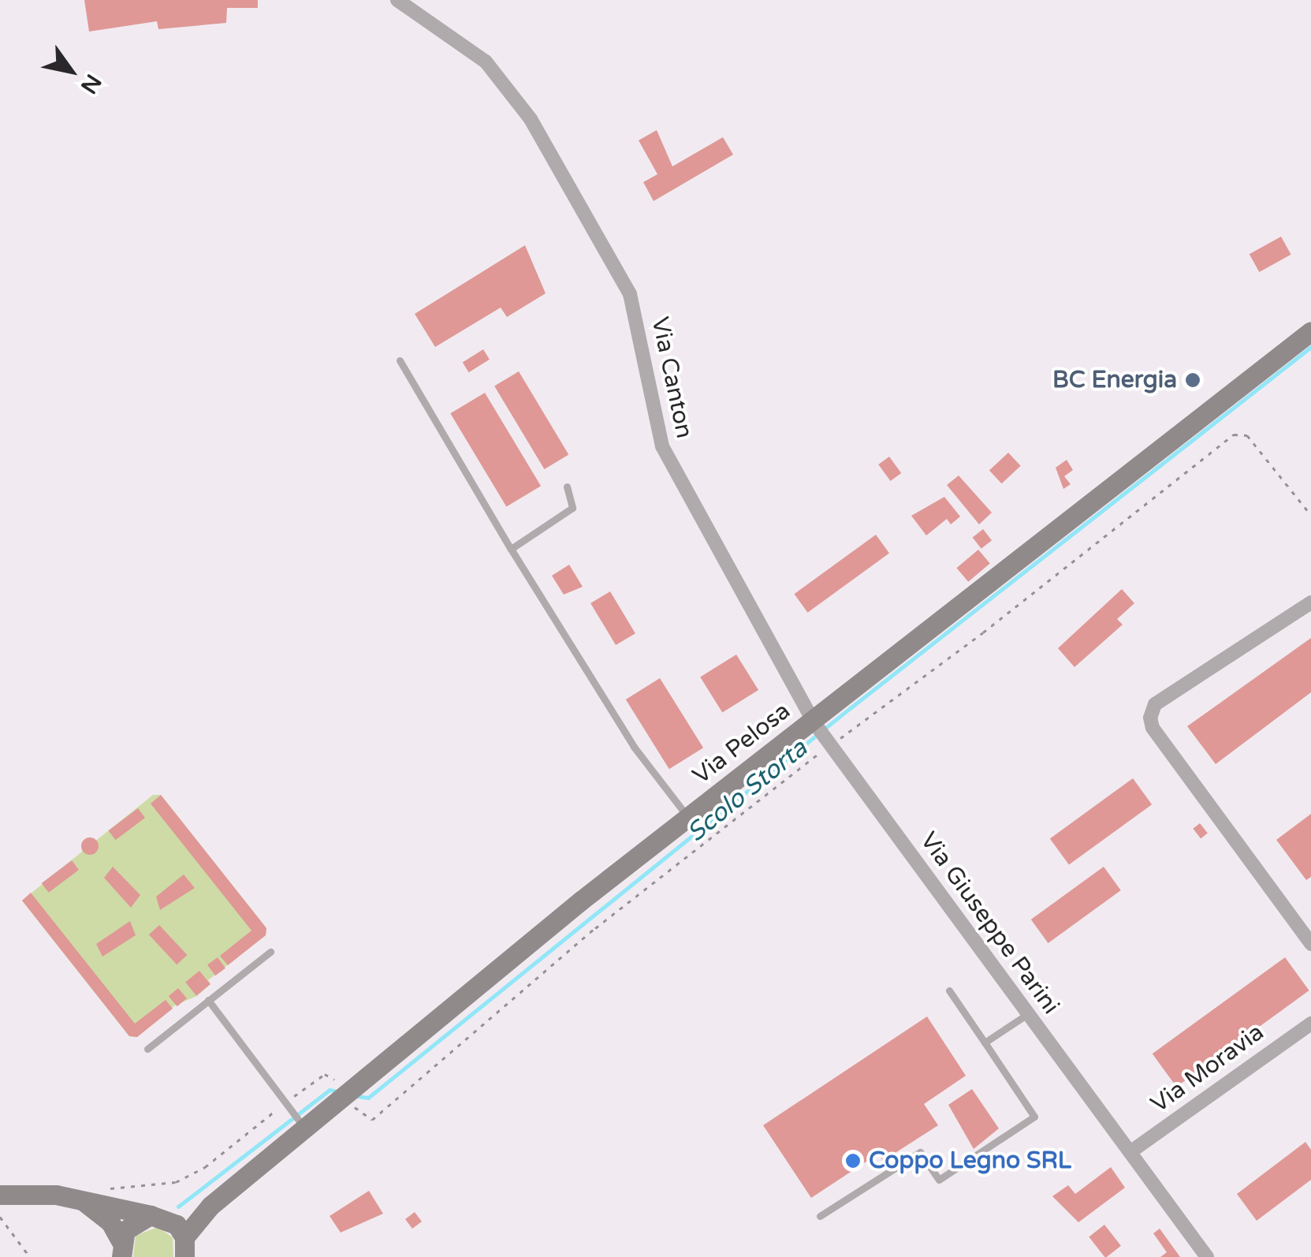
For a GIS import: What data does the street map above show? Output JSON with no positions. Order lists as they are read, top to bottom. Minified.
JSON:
{"streets":{"main road":["Via Pelosa"],"street":["Via Canton","Via Giuseppe Parini","Via Moravia"]},"crossings":[["Via Canton","Via Pelosa"],["Via Canton","Via Giuseppe Parini"],["Via Pelosa","Via Giuseppe Parini"],["Via Giuseppe Parini","Via Moravia"]],"water":["Scolo Storta"],"places":["BC Energia","Coppo Legno SRL"],"north":"bottom right"}
